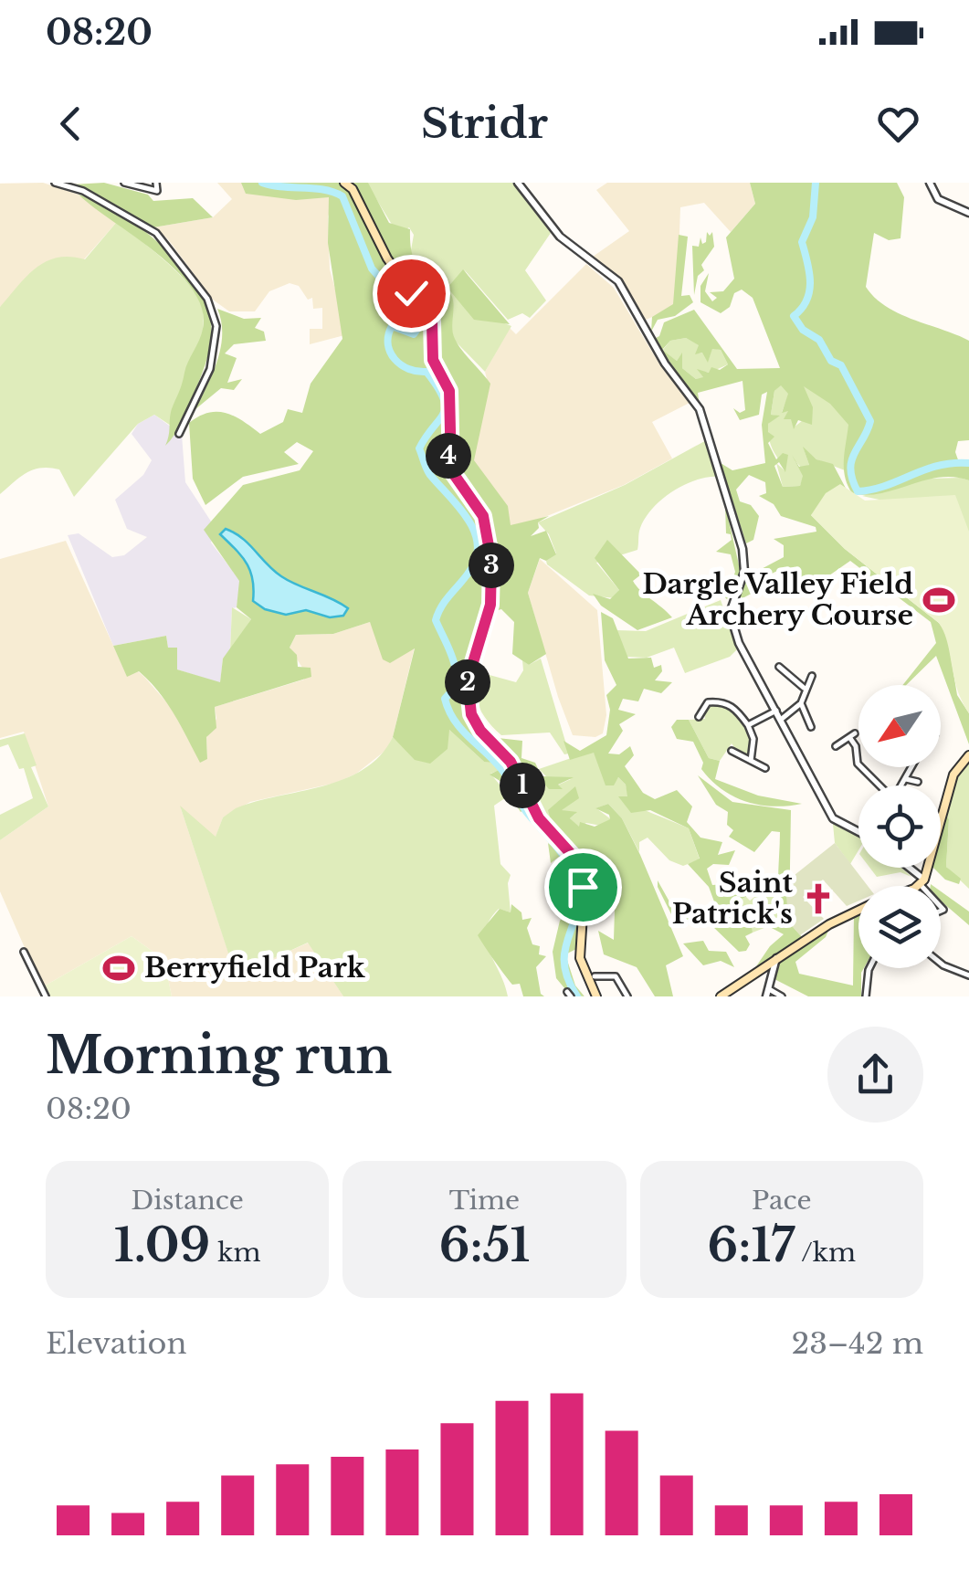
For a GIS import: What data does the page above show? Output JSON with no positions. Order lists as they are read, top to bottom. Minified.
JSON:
{"places":{"sports":["Dargle Valley Field Archery Course","Berryfield Park"],"church":["Saint Patrick's"]},"north":"bottom left","page":{"status":"08:20","header":"Stridr","pins":["4","3","2","1"],"heading":["Morning run","08:20"],"stats":[["Distance","1.09 km"],["Time","6:51"],["Pace","6:17 /km"]],"chart":["Elevation","23–42 m"]}}
